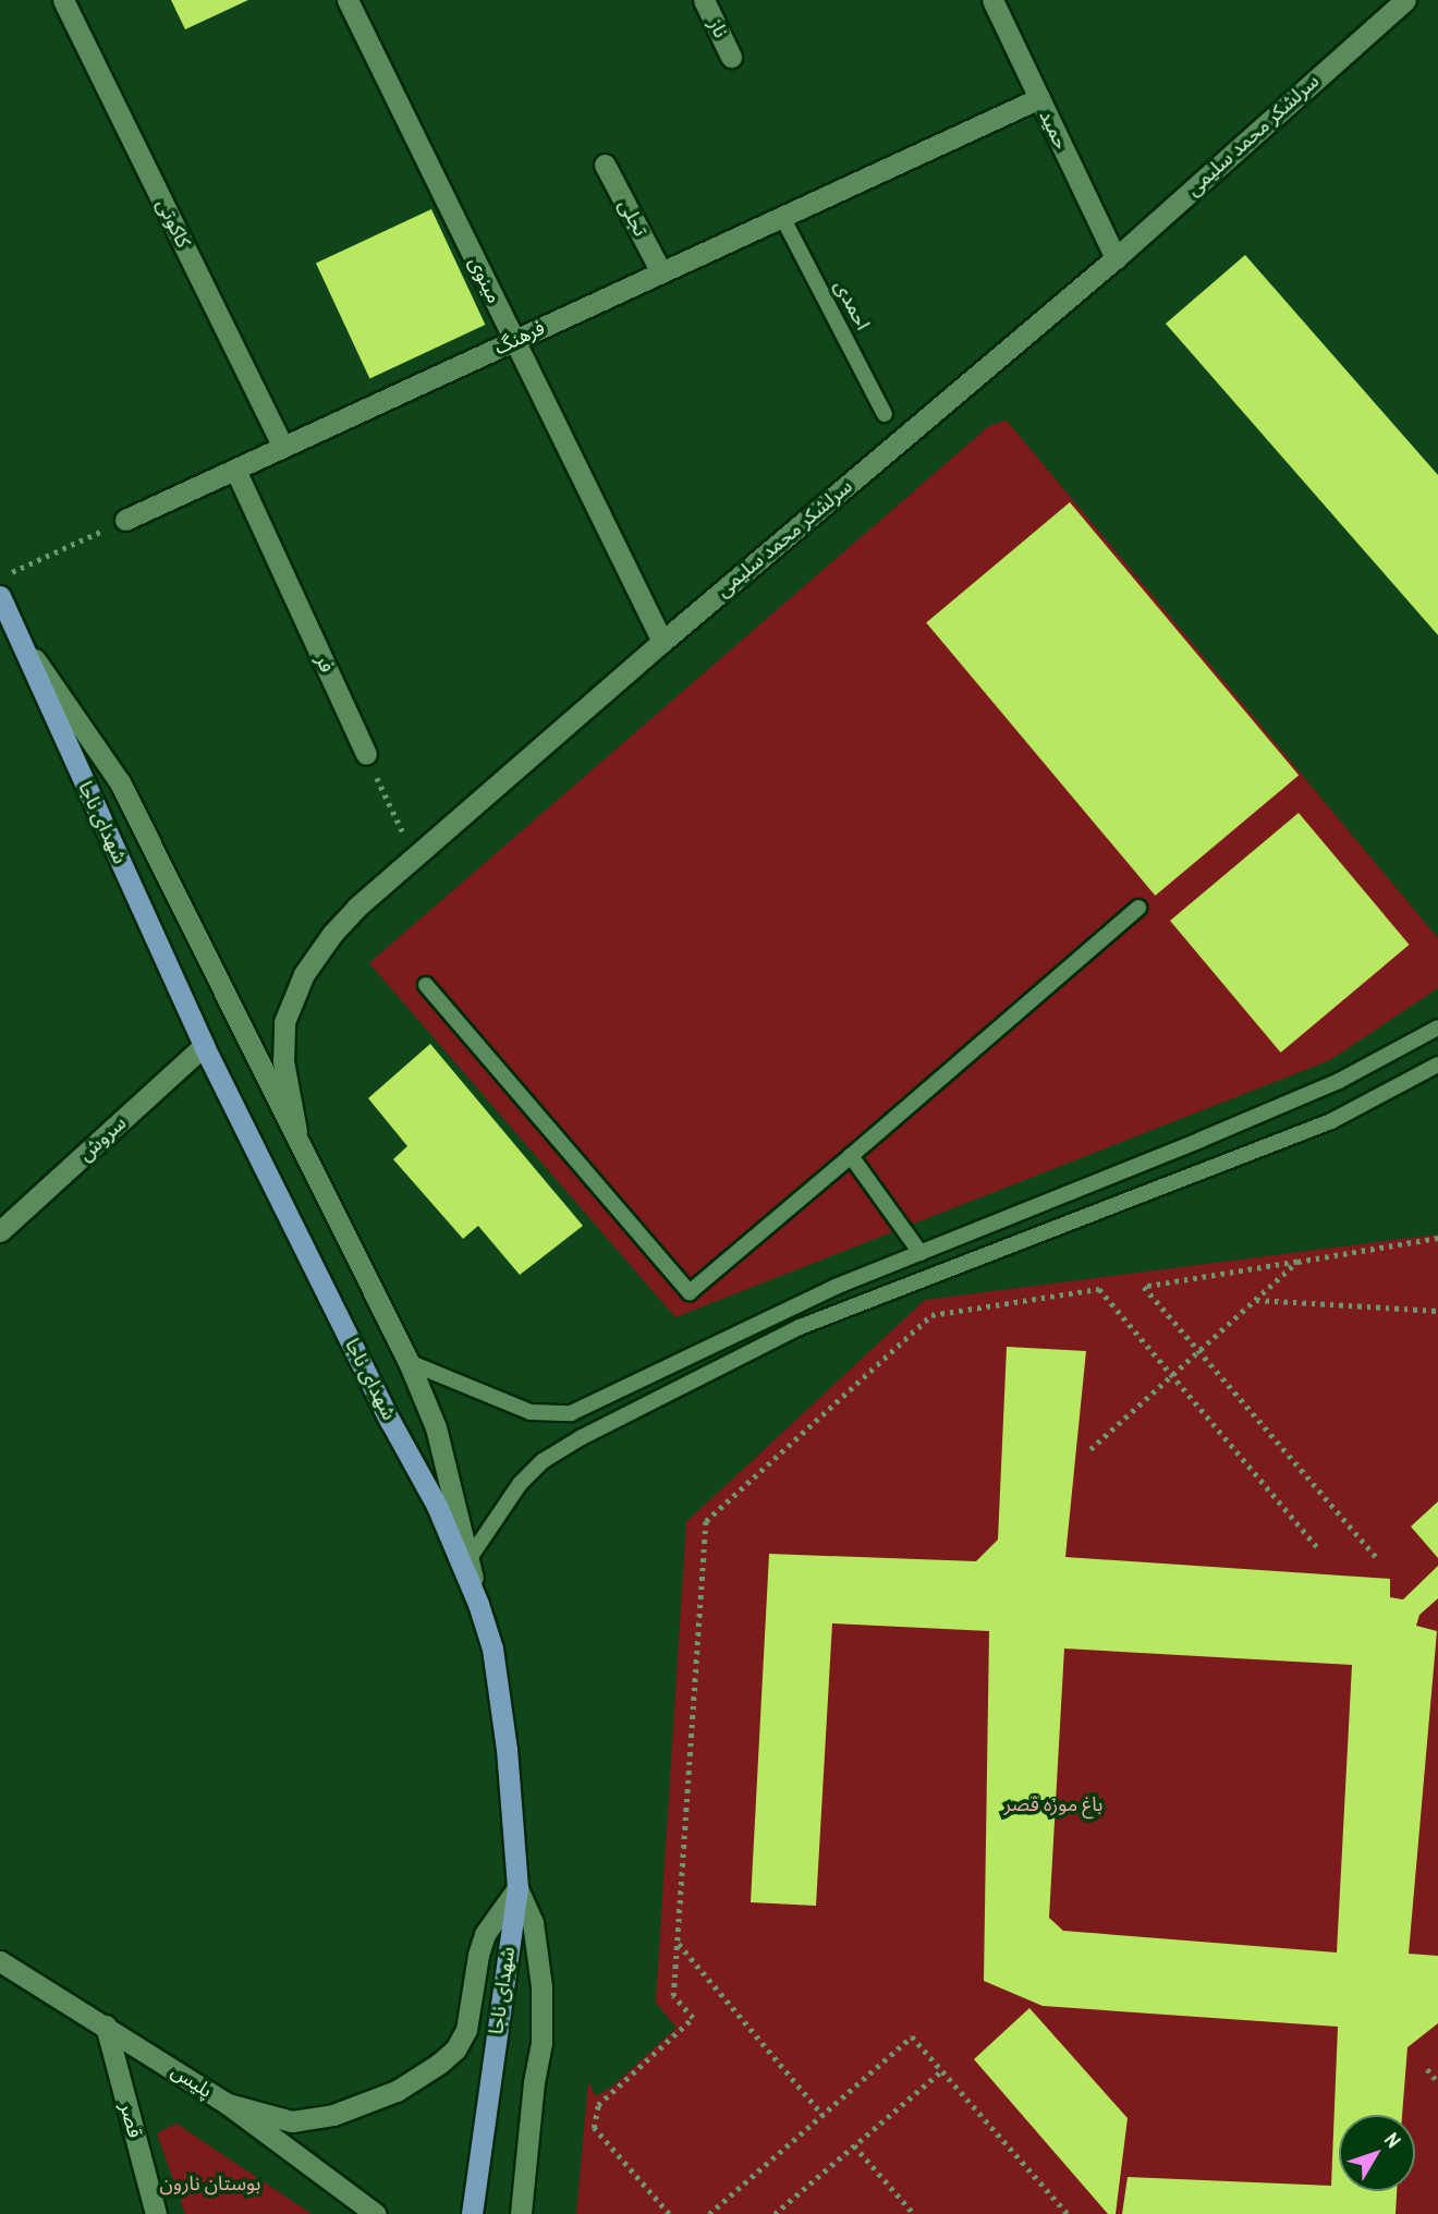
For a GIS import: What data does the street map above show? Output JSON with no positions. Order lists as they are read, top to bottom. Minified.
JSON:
{"streets":{"main road":["شهدای ناجا"],"street":["ناز","حمید","سرلشکر محمد سلیمی","تجلی","کاکوتی","مینوی","فرهنگ","فر","سروش","پلیس","قصر"],"lane":["احمدی"]},"crossings":[["حمید","سرلشکر محمد سلیمی"],["حمید","فرهنگ"],["سرلشکر محمد سلیمی","مینوی"],["تجلی","فرهنگ"],["کاکوتی","فرهنگ"],["مینوی","فرهنگ"],["احمدی","فرهنگ"],["فرهنگ","فر"],["شهدای ناجا","سروش"],["پلیس","قصر"]],"parks":["باغ موزه قصر","بوستان نارون"],"north":"top right"}
